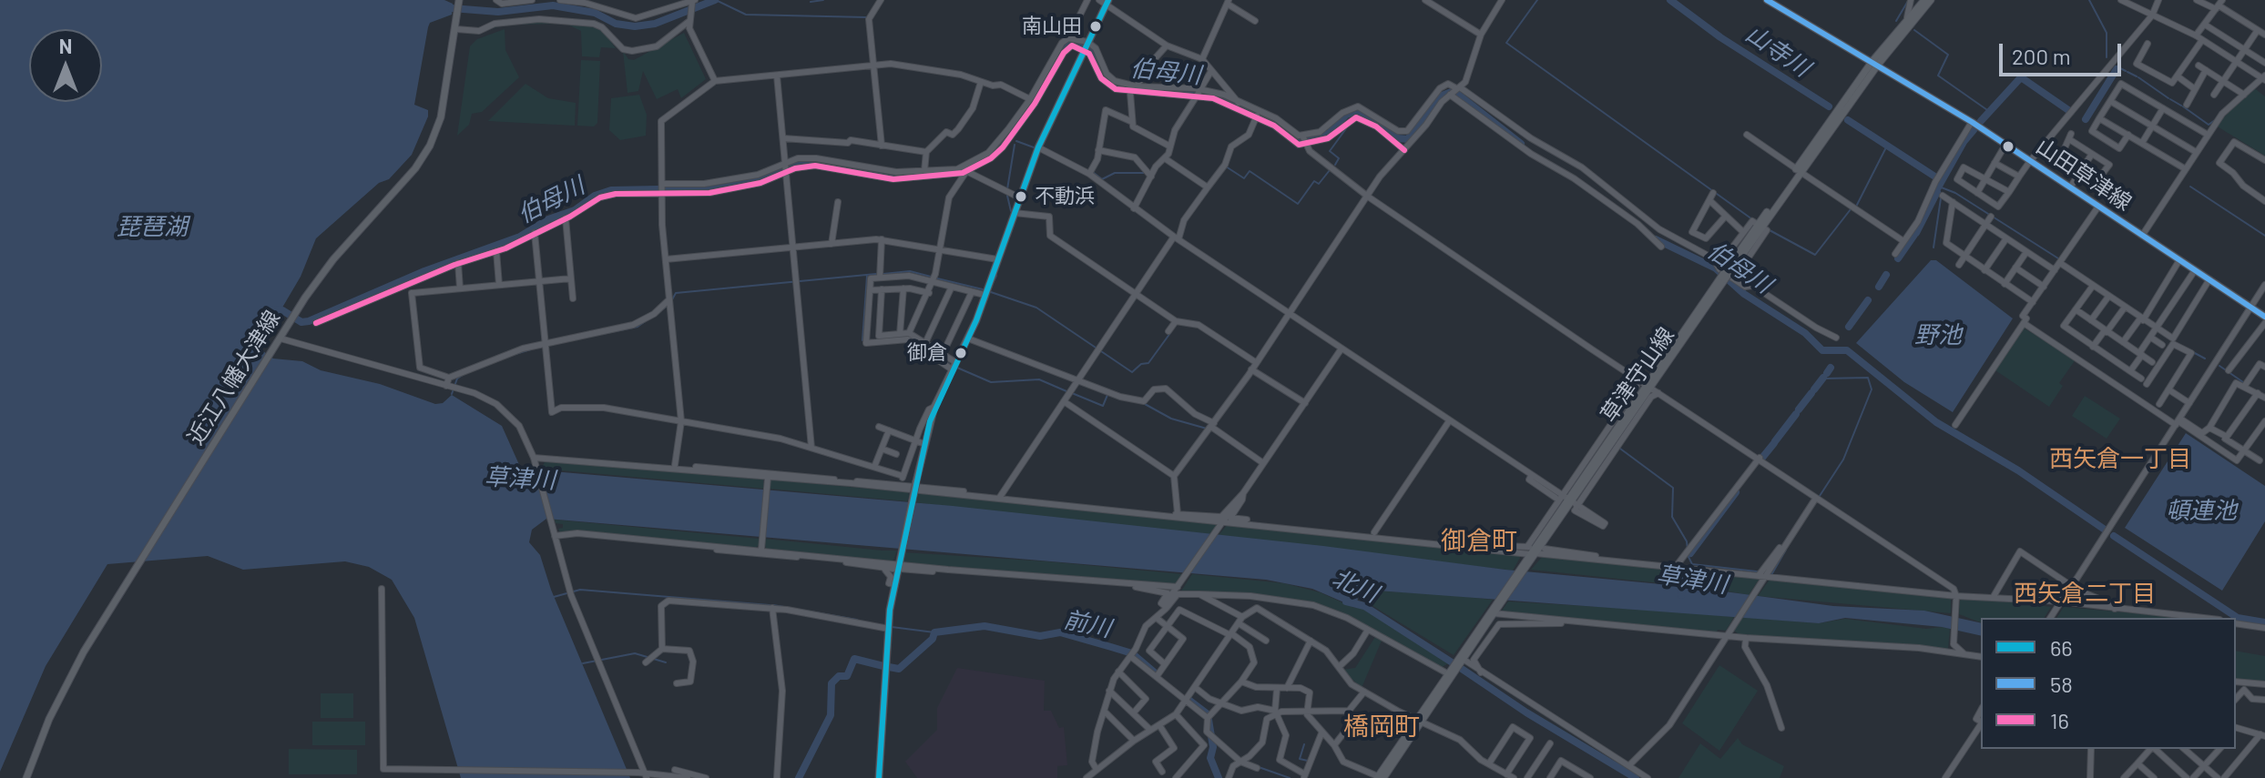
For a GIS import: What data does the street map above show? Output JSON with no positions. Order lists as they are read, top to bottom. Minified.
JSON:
{"streets":{"main road":["山田草津線","草津守山線","近江八幡大津線"]},"crossings":[["山田草津線","草津守山線"]],"districts":["西矢倉一丁目","御倉町","西矢倉二丁目","橋岡町"],"water":["山寺川","伯母川","琵琶湖","野池","草津川","頓連池","北川","前川"],"places":["南山田","不動浜","御倉"],"lines":["transit line 66","transit line 58","transit line 16"],"legend":["66","58","16"],"scale_bar":"200 m","north":"top"}
